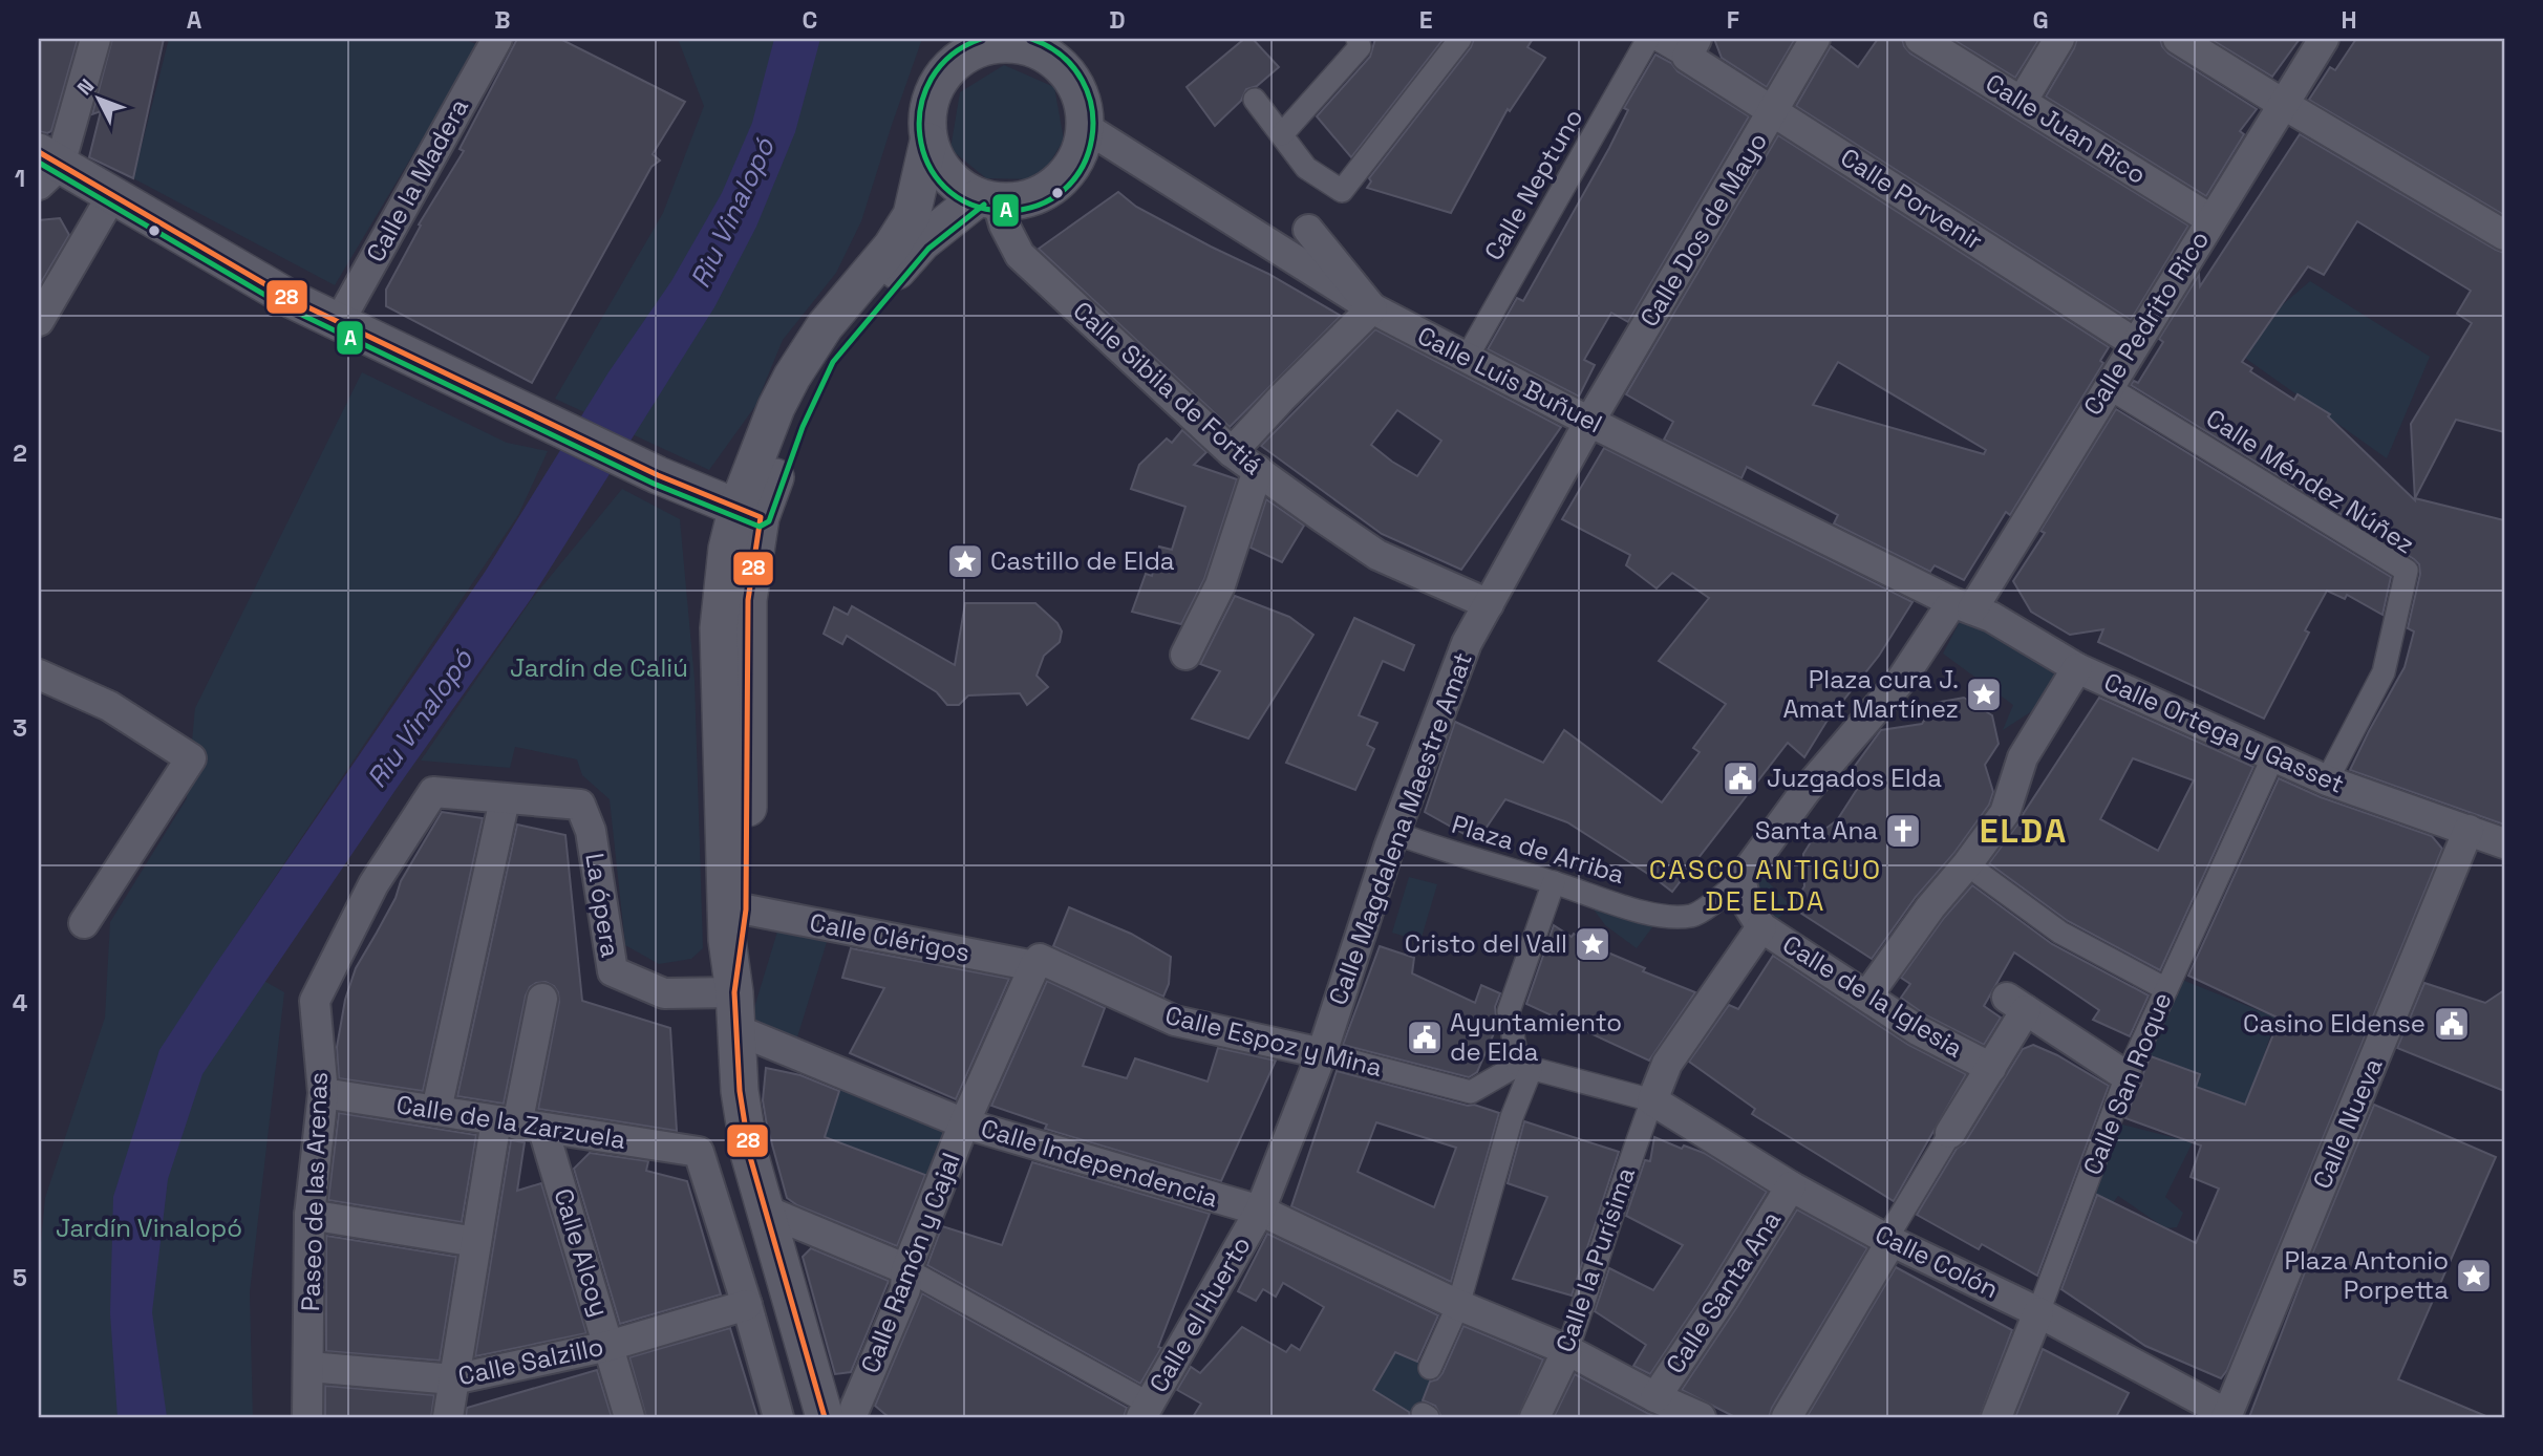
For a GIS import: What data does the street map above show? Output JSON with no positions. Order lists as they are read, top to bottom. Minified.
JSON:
{"streets":{"street":["Calle Juan Rico","Calle la Madera","Calle Neptuno","Calle Porvenir","Calle Dos de Mayo","Calle Pedrito Rico","Calle Luis Buñuel","Calle Sibila de Fortiá","Calle Méndez Núñez","Calle Ortega y Gasset","Calle Magdalena Maestre Amat","Plaza de Arriba","La ópera","Calle Clérigos","Calle de la Iglesia","Calle Espoz y Mina","Calle San Roque","Calle de la Zarzuela","Calle Nueva","Calle Independencia","Paseo de las Arenas","Calle Alcoy","Calle la Purísima","Calle Colón","Calle Ramón y Cajal","Calle Santa Ana","Calle el Huerto","Calle Salzillo"]},"crossings":[["Calle Juan Rico","Calle Pedrito Rico"],["Calle Neptuno","Calle Luis Buñuel"],["Calle Porvenir","Calle Dos de Mayo"],["Calle Porvenir","Calle Pedrito Rico"],["Calle Dos de Mayo","Calle Luis Buñuel"],["Calle Dos de Mayo","Calle Magdalena Maestre Amat"],["Calle Pedrito Rico","Calle Luis Buñuel"],["Calle Pedrito Rico","Calle Méndez Núñez"],["Calle Pedrito Rico","Calle Ortega y Gasset"],["Calle Pedrito Rico","Plaza de Arriba"],["Calle Pedrito Rico","Calle de la Iglesia"],["Calle Luis Buñuel","Calle Sibila de Fortiá"],["Calle Luis Buñuel","Calle Ortega y Gasset"],["Calle Luis Buñuel","Calle Magdalena Maestre Amat"],["Calle Sibila de Fortiá","Calle Magdalena Maestre Amat"],["Calle Méndez Núñez","Calle Ortega y Gasset"],["Calle Ortega y Gasset","Calle San Roque"],["Calle Ortega y Gasset","Calle Nueva"],["Calle Magdalena Maestre Amat","Plaza de Arriba"],["Calle Magdalena Maestre Amat","Calle Espoz y Mina"],["Calle Magdalena Maestre Amat","Calle Independencia"],["Calle Magdalena Maestre Amat","Calle el Huerto"],["Plaza de Arriba","Calle de la Iglesia"],["La ópera","Paseo de las Arenas"],["Calle Clérigos","Calle Espoz y Mina"],["Calle Clérigos","Calle Ramón y Cajal"],["Calle Espoz y Mina","Calle Ramón y Cajal"],["Calle San Roque","Calle Colón"],["Calle de la Zarzuela","Paseo de las Arenas"],["Calle de la Zarzuela","Calle Alcoy"],["Calle de la Zarzuela","Calle Salzillo"],["Calle Nueva","Calle Colón"],["Calle Independencia","Calle la Purísima"],["Calle Independencia","Calle Ramón y Cajal"],["Calle Independencia","Calle Santa Ana"],["Calle Independencia","Calle el Huerto"],["Paseo de las Arenas","Calle Salzillo"],["Calle Alcoy","Calle Salzillo"],["Calle la Purísima","Calle Colón"],["Calle Colón","Calle Santa Ana"]],"districts":["ELDA","CASCO ANTIGUO DE ELDA"],"water":["Riu Vinalopó"],"parks":["Jardín de Caliú","Jardín Vinalopó"],"places":{"place":["Castillo de Elda","Plaza cura J. Amat Martínez","Cristo del Vall","Plaza Antonio Porpetta"],"public building":["Juzgados Elda","Casino Eldense","Ayuntamiento de Elda"],"church":["Santa Ana"]},"lines":["transit line A","transit line 28"],"north":"top left","grid":{"columns":["A","B","C","D","E","F","G","H"],"rows":["1","2","3","4","5"]}}
